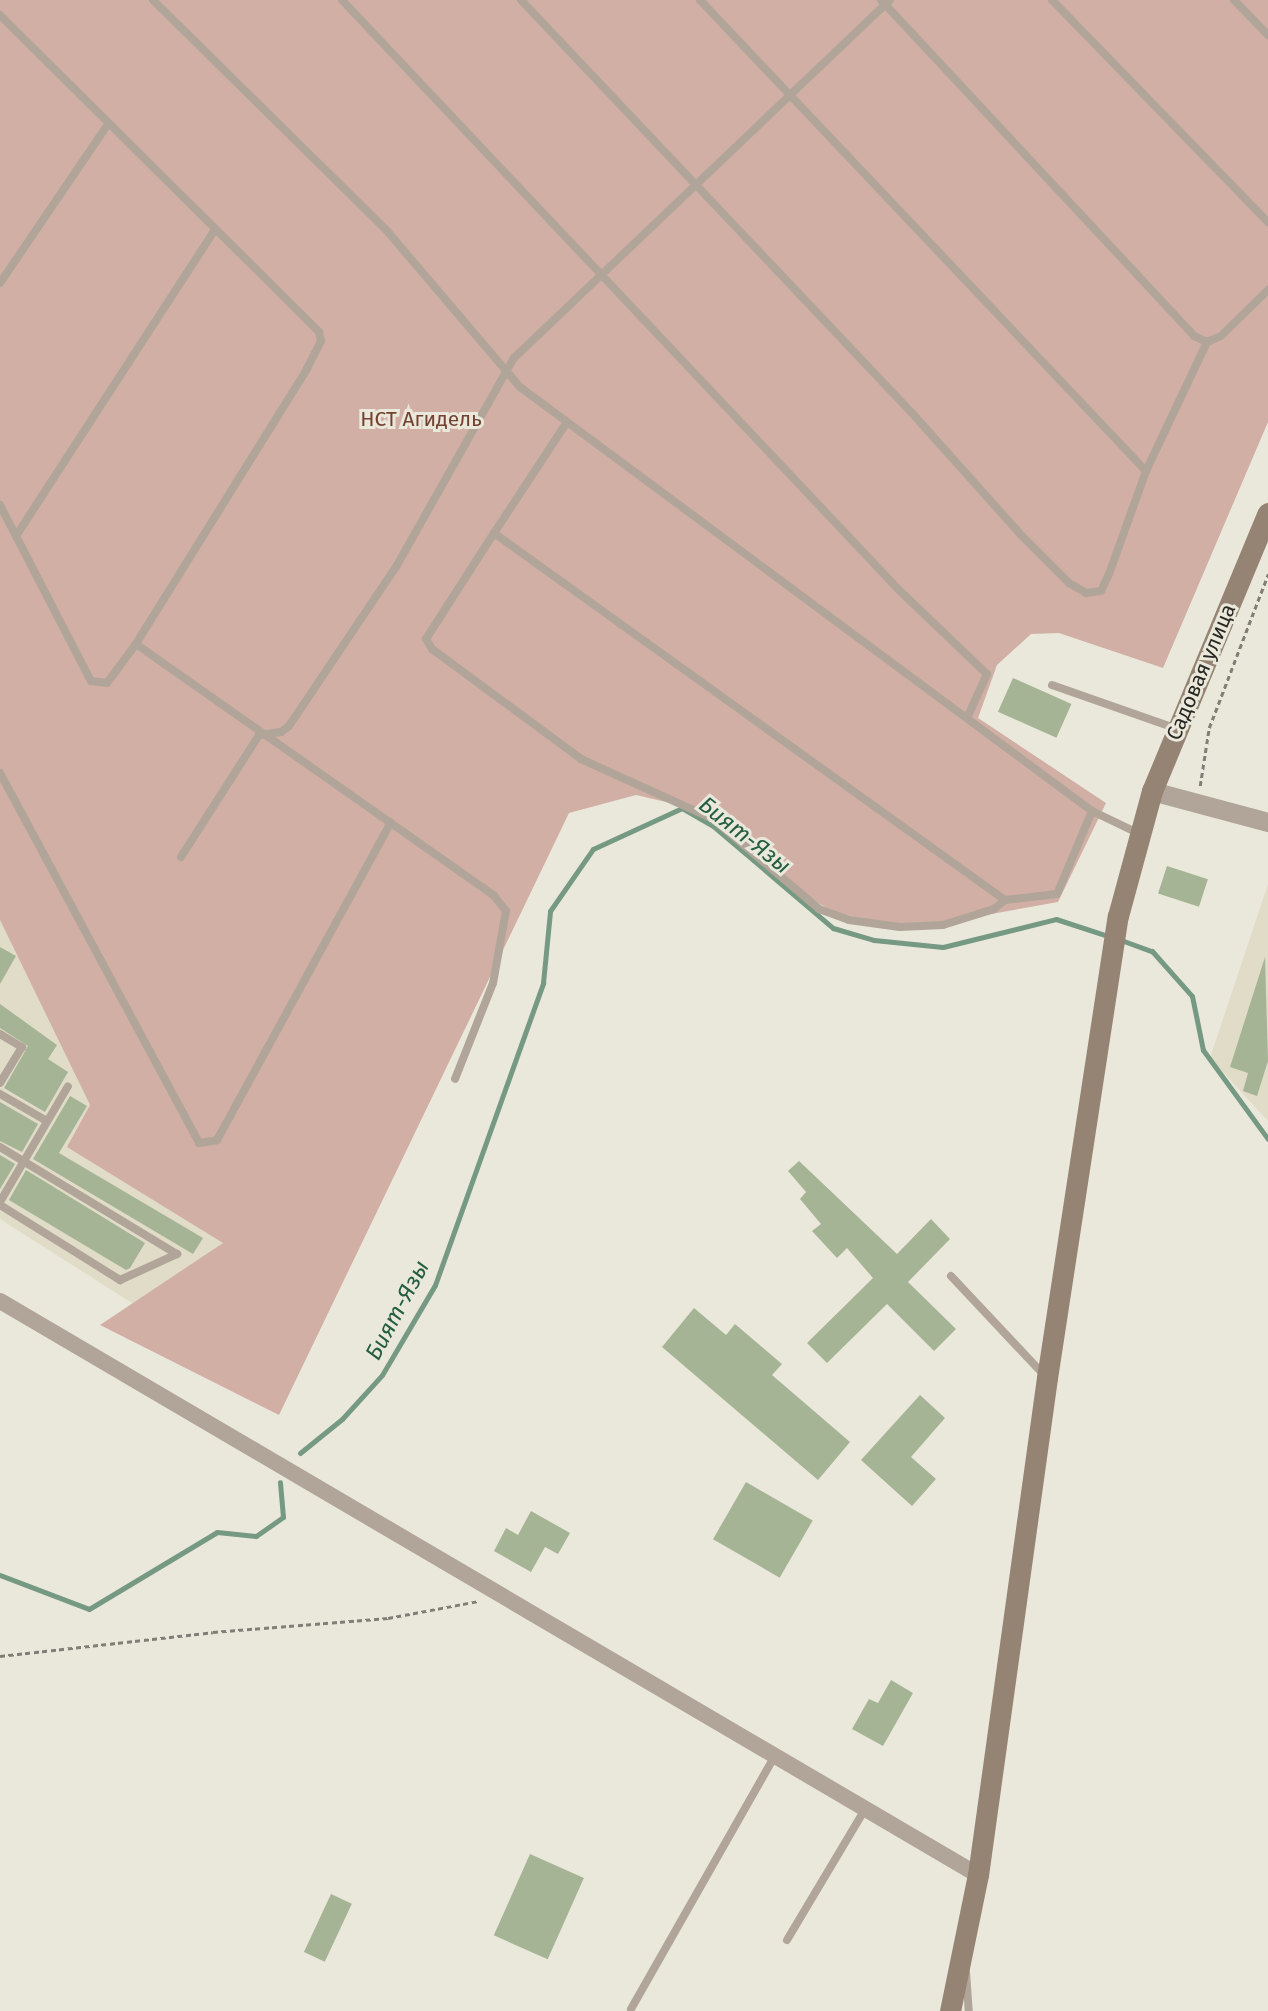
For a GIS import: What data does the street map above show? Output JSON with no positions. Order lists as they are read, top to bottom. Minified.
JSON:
{"streets":{"main road":["Садовая улица"]},"water":["Бият-Язы"],"parks":["НСТ Агидель"]}
